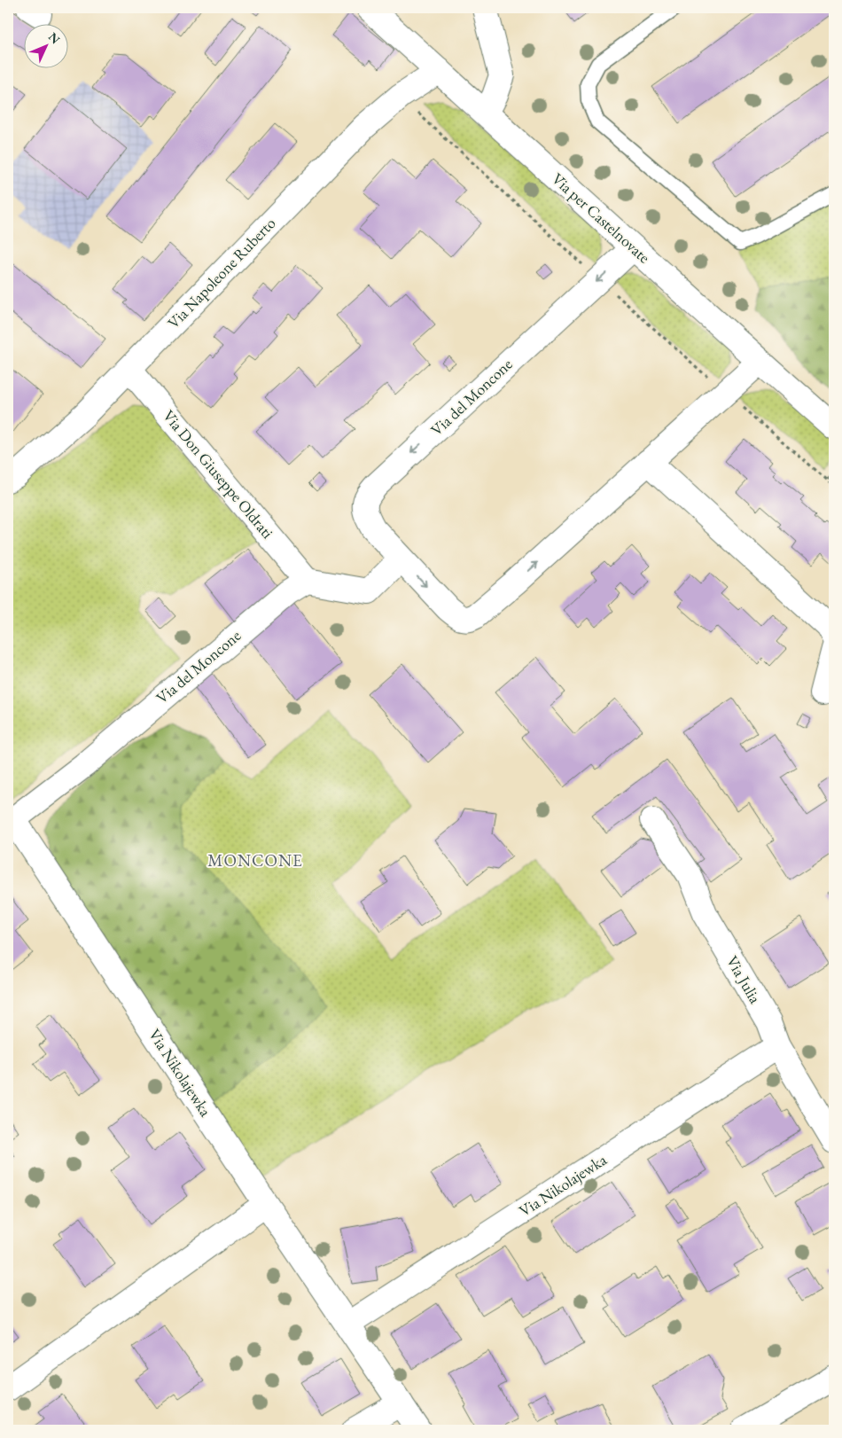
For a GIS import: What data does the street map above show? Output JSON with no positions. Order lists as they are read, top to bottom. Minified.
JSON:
{"streets":{"street":["Via per Castelnovate","Via Napoleone Ruberto","Via del Moncone","Via Don Giuseppe Oldrati","Via Julia","Via Nikolajewka"]},"crossings":[["Via per Castelnovate","Via Napoleone Ruberto"],["Via per Castelnovate","Via del Moncone"],["Via Napoleone Ruberto","Via Don Giuseppe Oldrati"],["Via del Moncone","Via Don Giuseppe Oldrati"],["Via del Moncone","Via Nikolajewka"],["Via Julia","Via Nikolajewka"]],"districts":["MONCONE"],"north":"top right"}
